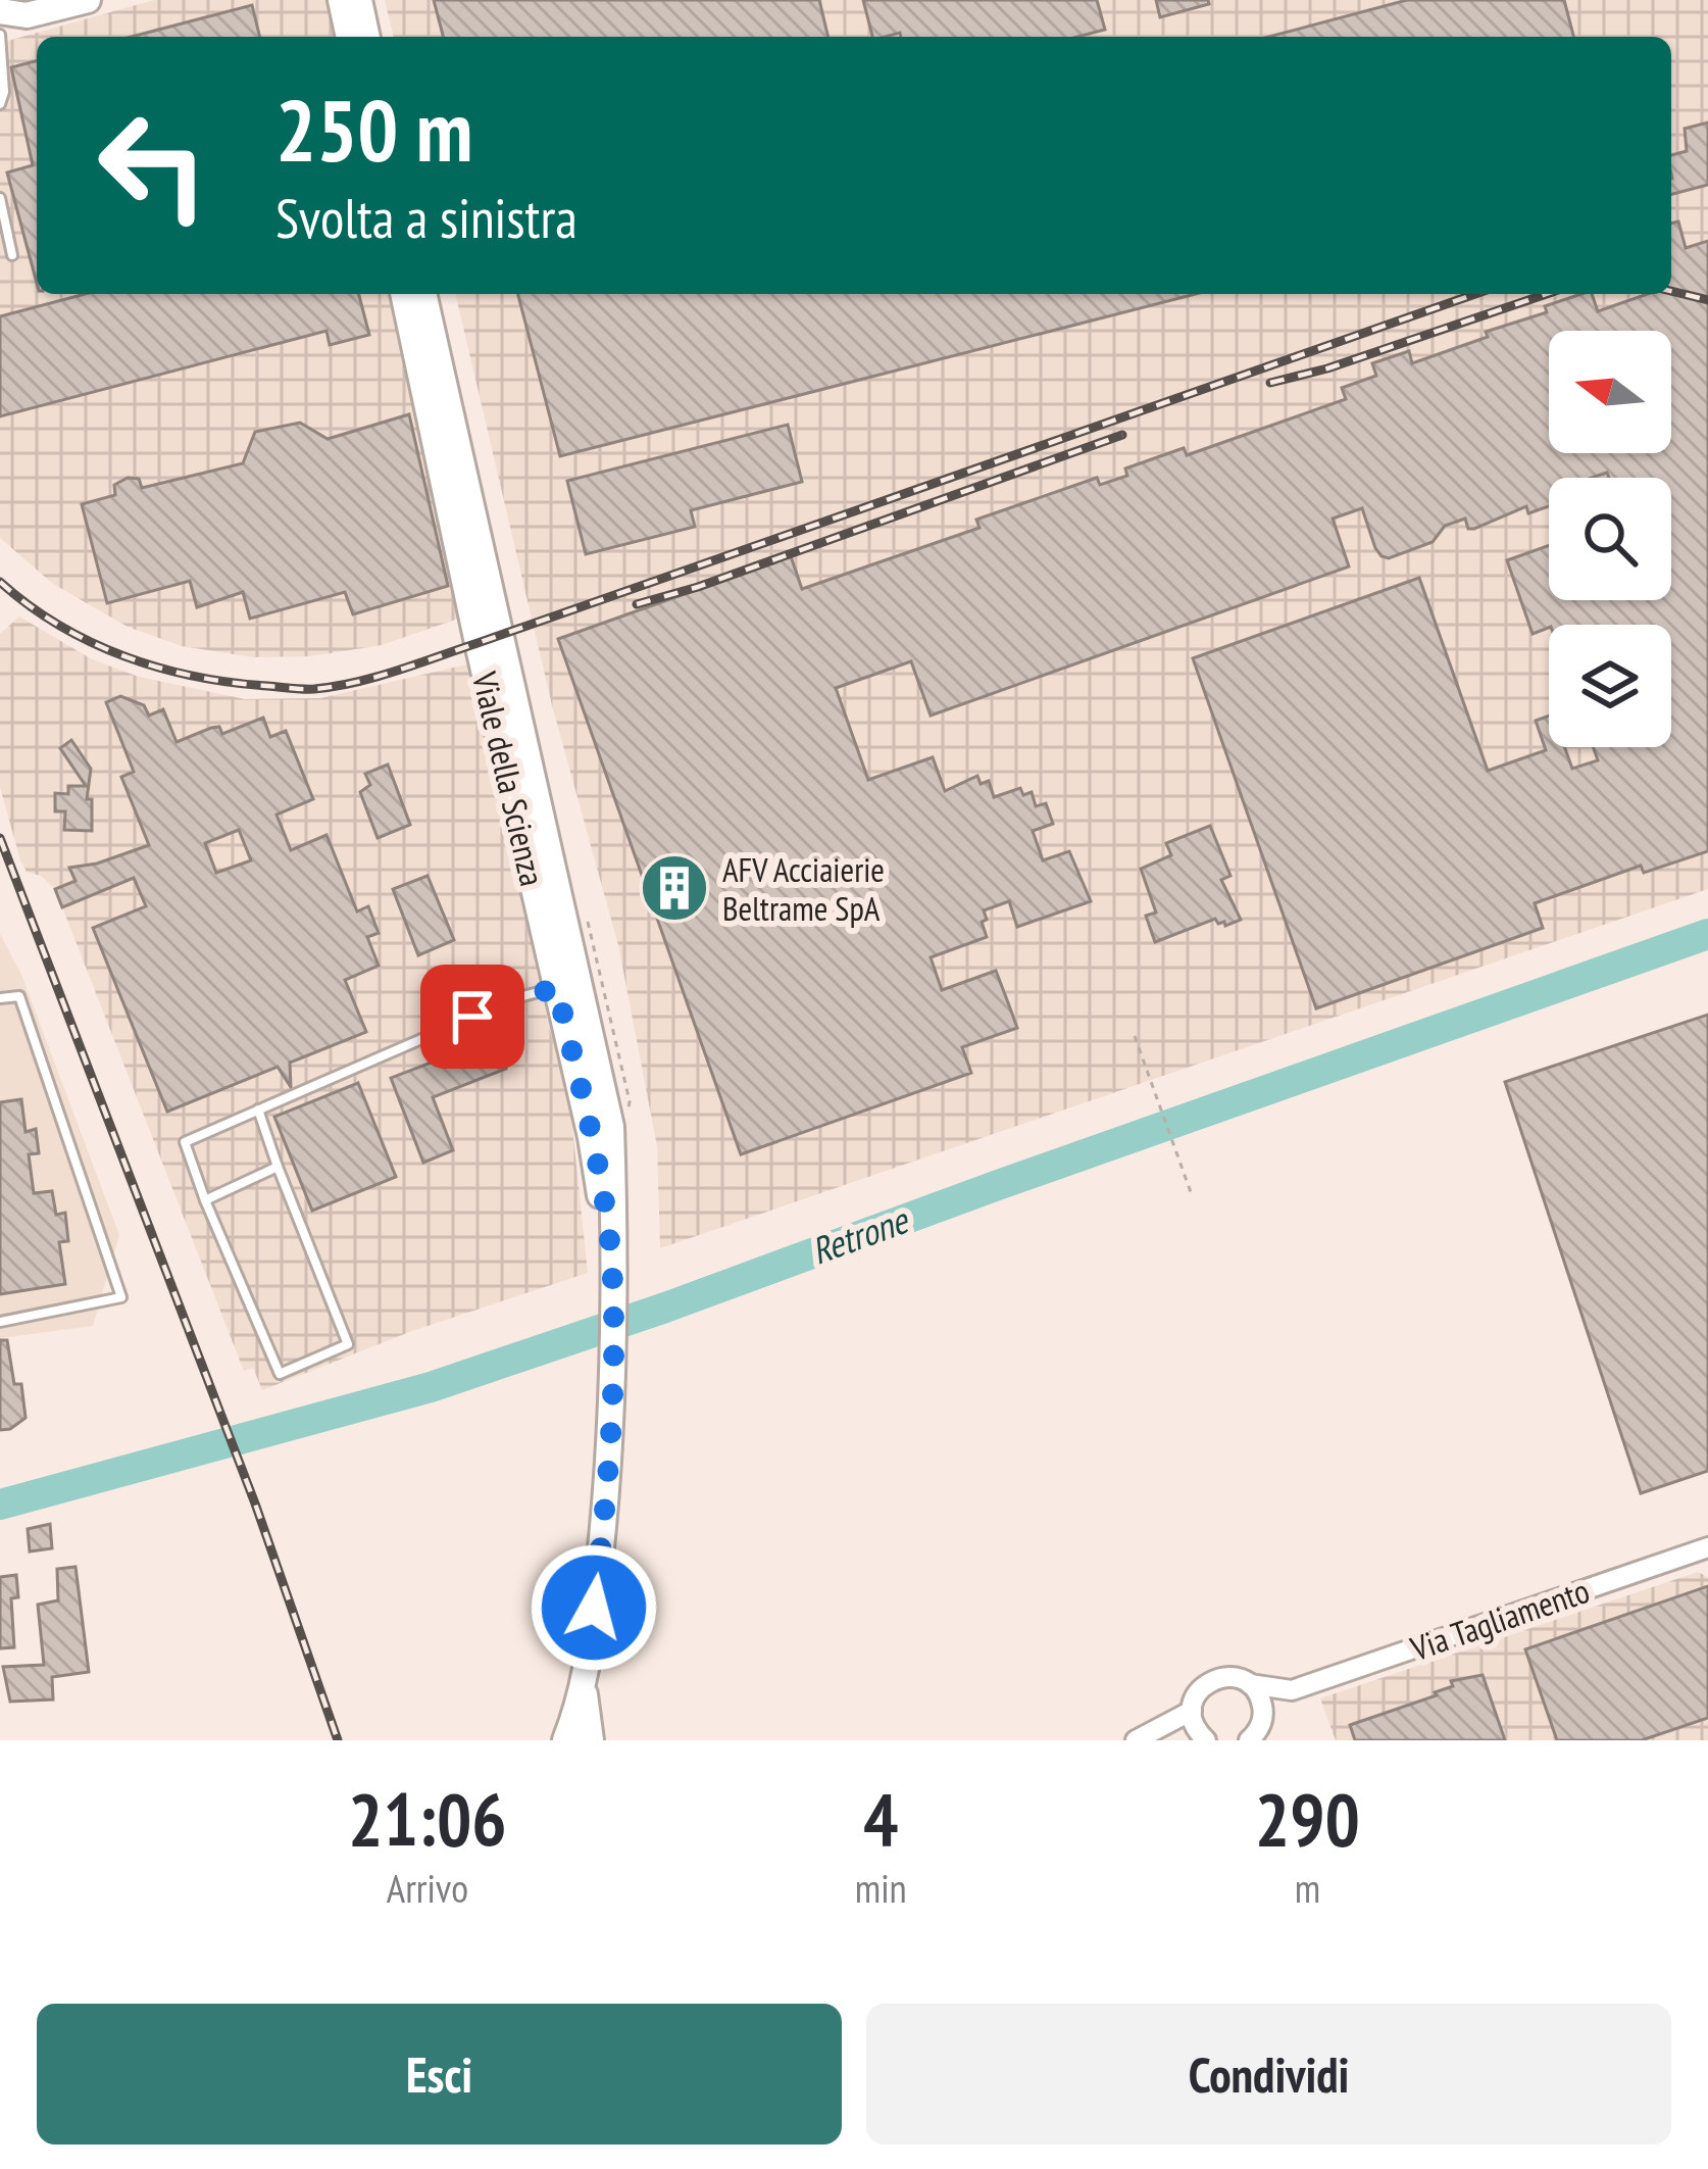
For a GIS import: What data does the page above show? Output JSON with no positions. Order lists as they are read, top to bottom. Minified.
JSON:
{"streets":{"main road":["Viale della Scienza"],"street":["Via Tagliamento"]},"water":["Retrone"],"places":{"building":["AFV Acciaierie Beltrame SpA"]},"north":"left","page":{"turn":["250 m","Svolta a sinistra"],"eta":["21:06","Arrivo","4","min","290","m"],"buttons":["Esci","Condividi"]}}
